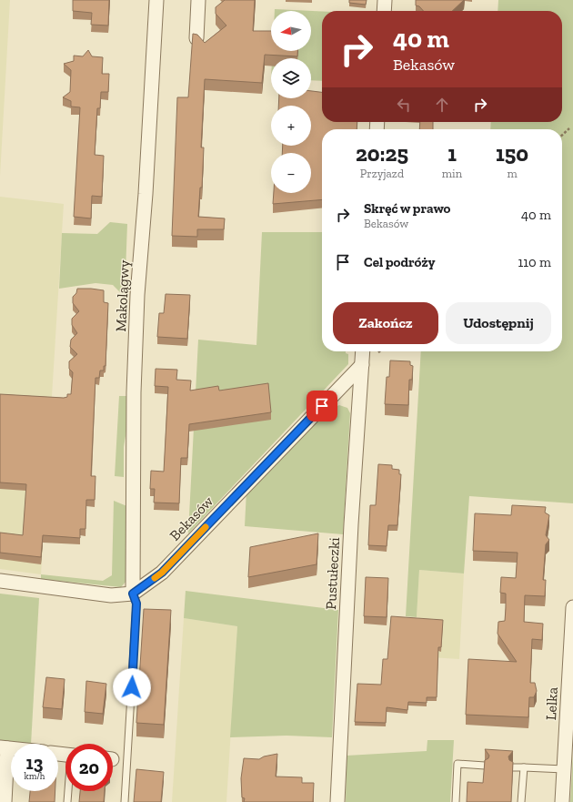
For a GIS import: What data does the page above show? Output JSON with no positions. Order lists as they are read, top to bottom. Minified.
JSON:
{"streets":{"street":["Makolągwy","Bekasów","Pustułeczki","Lelka"]},"crossings":[["Makolągwy","Bekasów"],["Bekasów","Pustułeczki"]],"north":"left","page":{"map_buttons":["+","−"],"turn":["40 m","Bekasów"],"eta":["20:25","Przyjazd","1","min","150","m"],"list":[{"name":"Skręć w prawo","note":"Bekasów","value":"40 m"},{"name":"Cel podróży","value":"110 m"}],"buttons":["Zakończ","Udostępnij"],"speed":"13 km/h","limit":"20"}}
